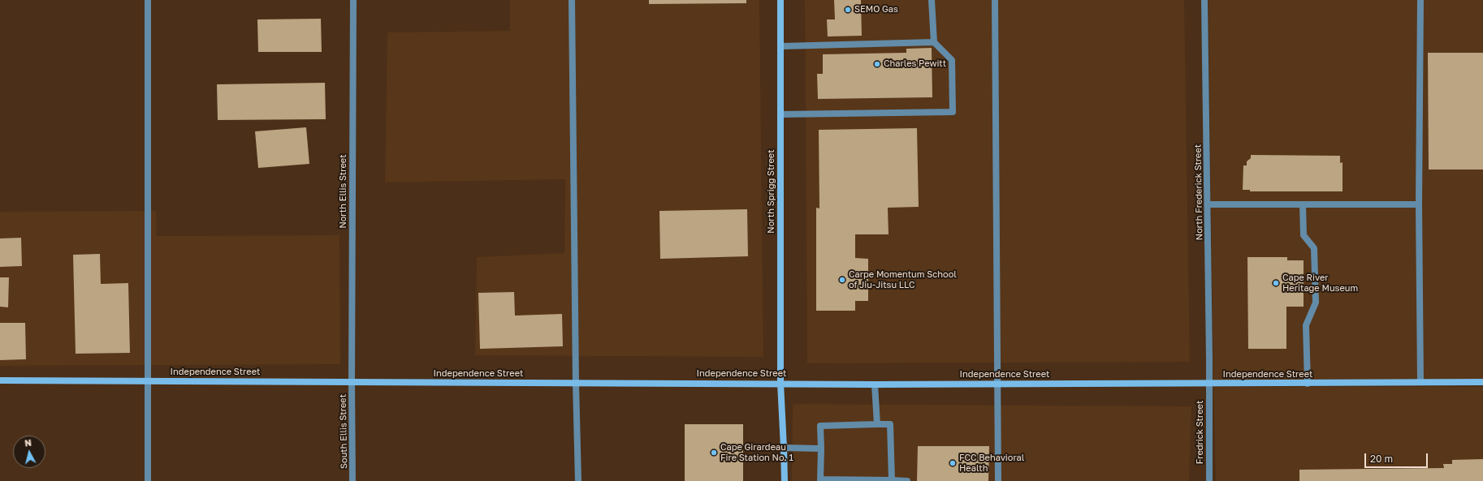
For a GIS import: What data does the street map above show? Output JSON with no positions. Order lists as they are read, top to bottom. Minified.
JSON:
{"streets":{"street":["North Ellis Street","North Sprigg Street","North Frederick Street","Independence Street","South Ellis Street","Fredrick Street"]},"crossings":[["North Ellis Street","Independence Street"],["North Ellis Street","South Ellis Street"],["North Sprigg Street","Independence Street"],["North Frederick Street","Independence Street"],["North Frederick Street","Fredrick Street"],["Independence Street","South Ellis Street"],["Independence Street","Fredrick Street"]],"places":["SEMO Gas","Charles Pewitt","Carpe Momentum School of Jiu-Jitsu LLC","Cape River Heritage Museum","Cape Girardeau Fire Station No. 1","FCC Behavioral Health"],"scale_bar":"20 m","north":"top"}
